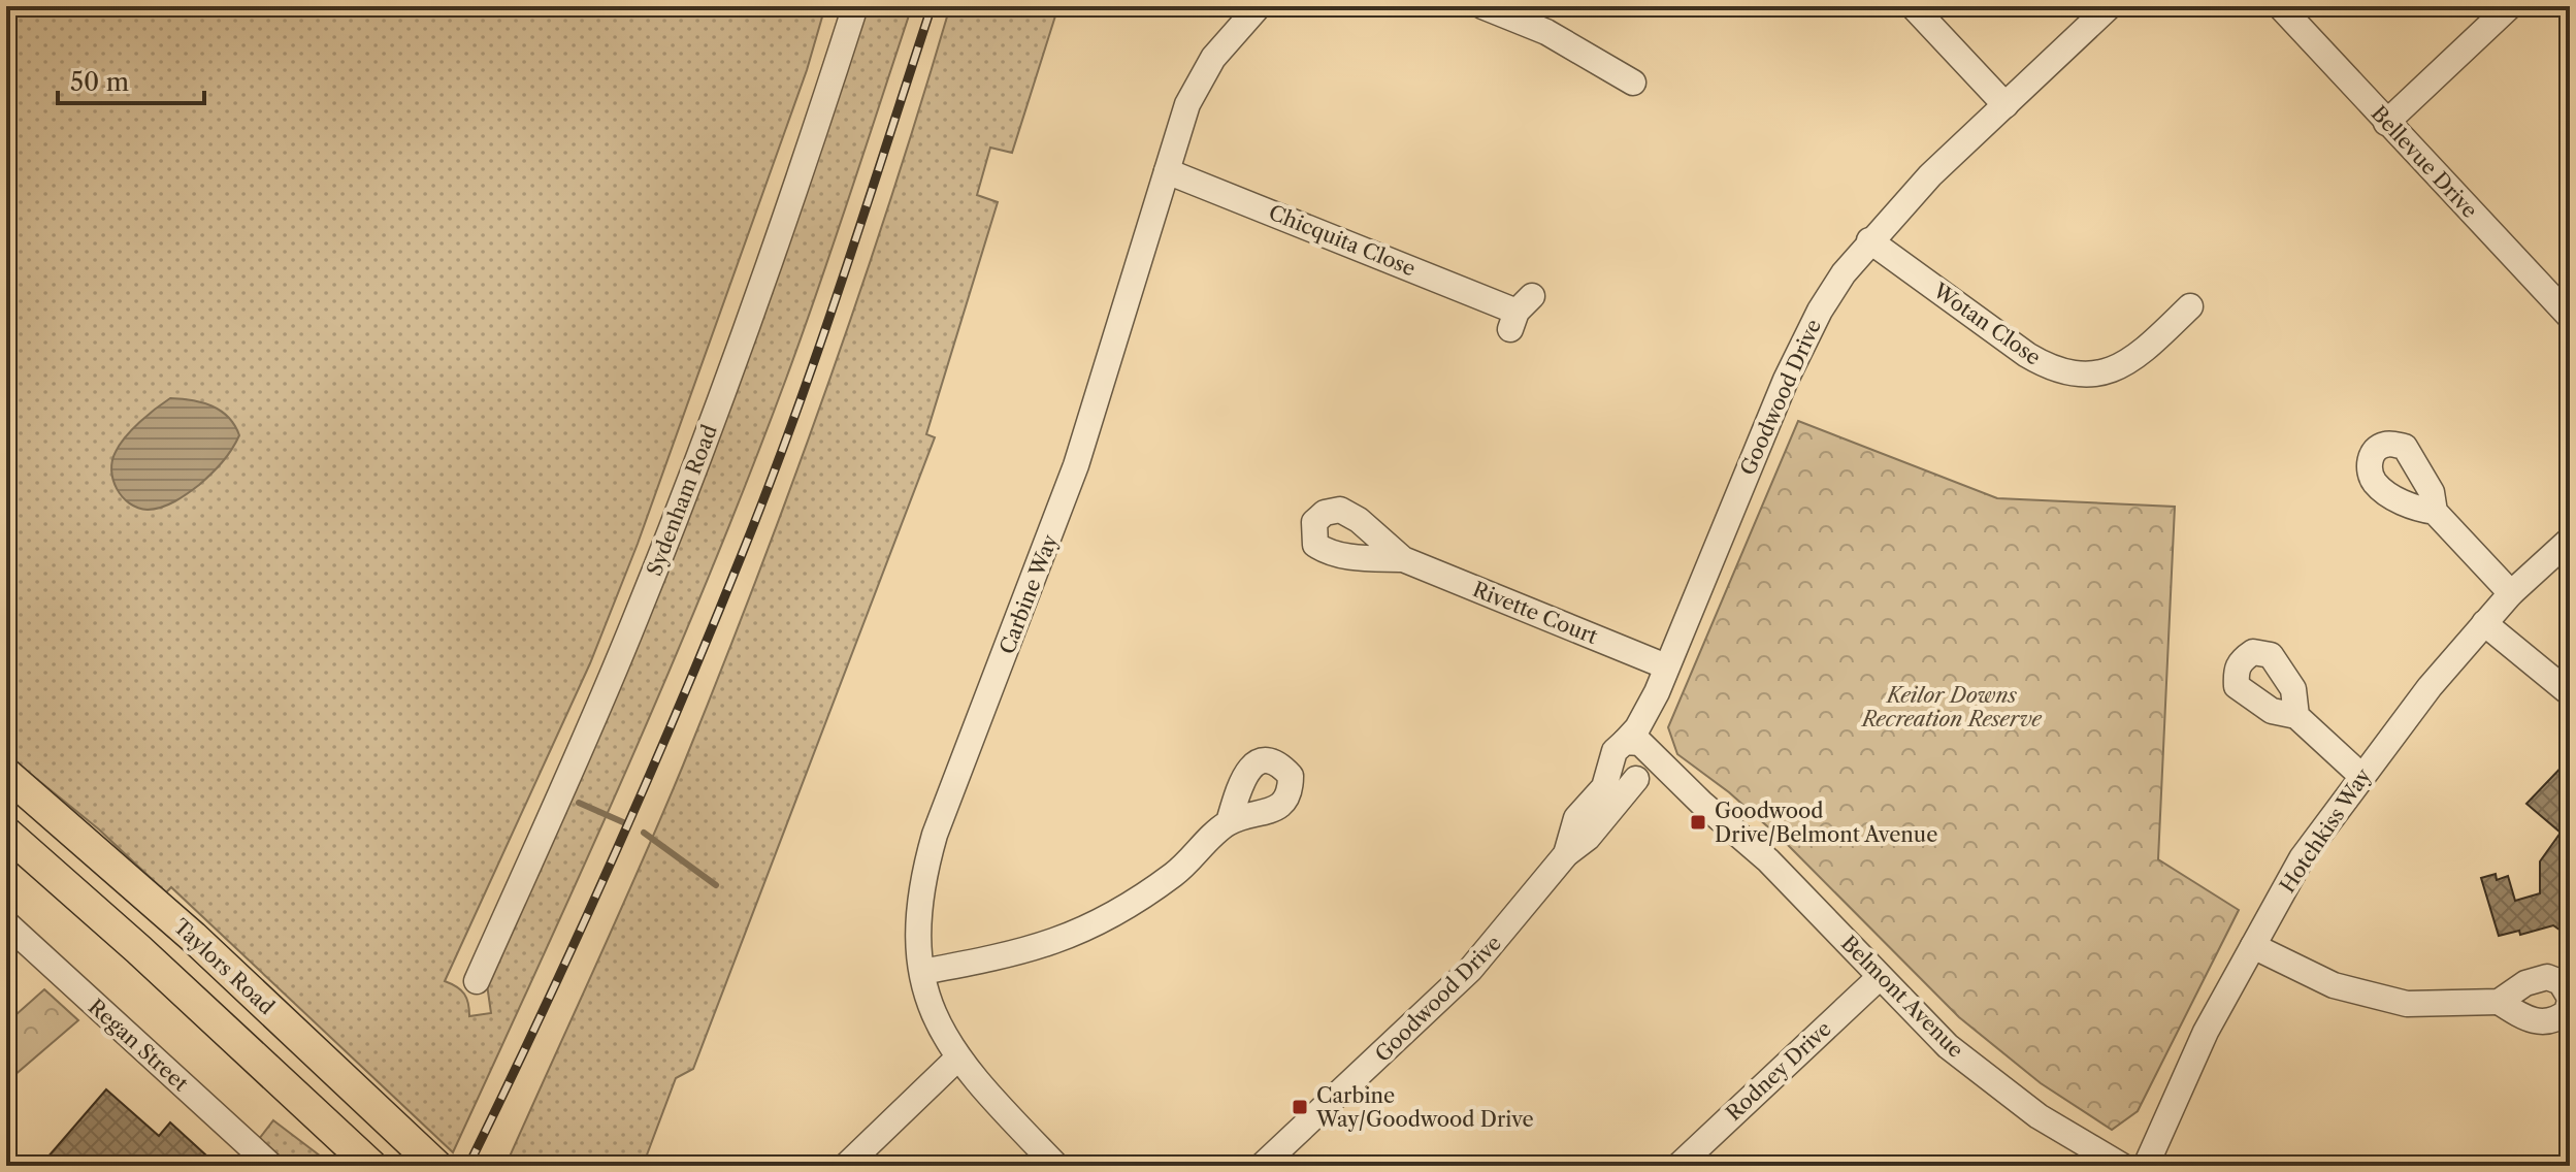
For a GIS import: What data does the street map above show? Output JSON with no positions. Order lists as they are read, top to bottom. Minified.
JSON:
{"streets":{"main road":["Taylors Road"],"street":["Bellevue Drive","Chicquita Close","Wotan Close","Goodwood Drive","Sydenham Road","Carbine Way","Rivette Court","Hotchkiss Way","Belmont Avenue","Regan Street","Rodney Drive"]},"crossings":[["Chicquita Close","Carbine Way"],["Wotan Close","Goodwood Drive"],["Goodwood Drive","Rivette Court"],["Goodwood Drive","Belmont Avenue"],["Belmont Avenue","Rodney Drive"]],"parks":["Keilor Downs Recreation Reserve"],"places":{"transit":["Goodwood Drive/Belmont Avenue","Carbine Way/Goodwood Drive"]},"scale_bar":"50 m"}
